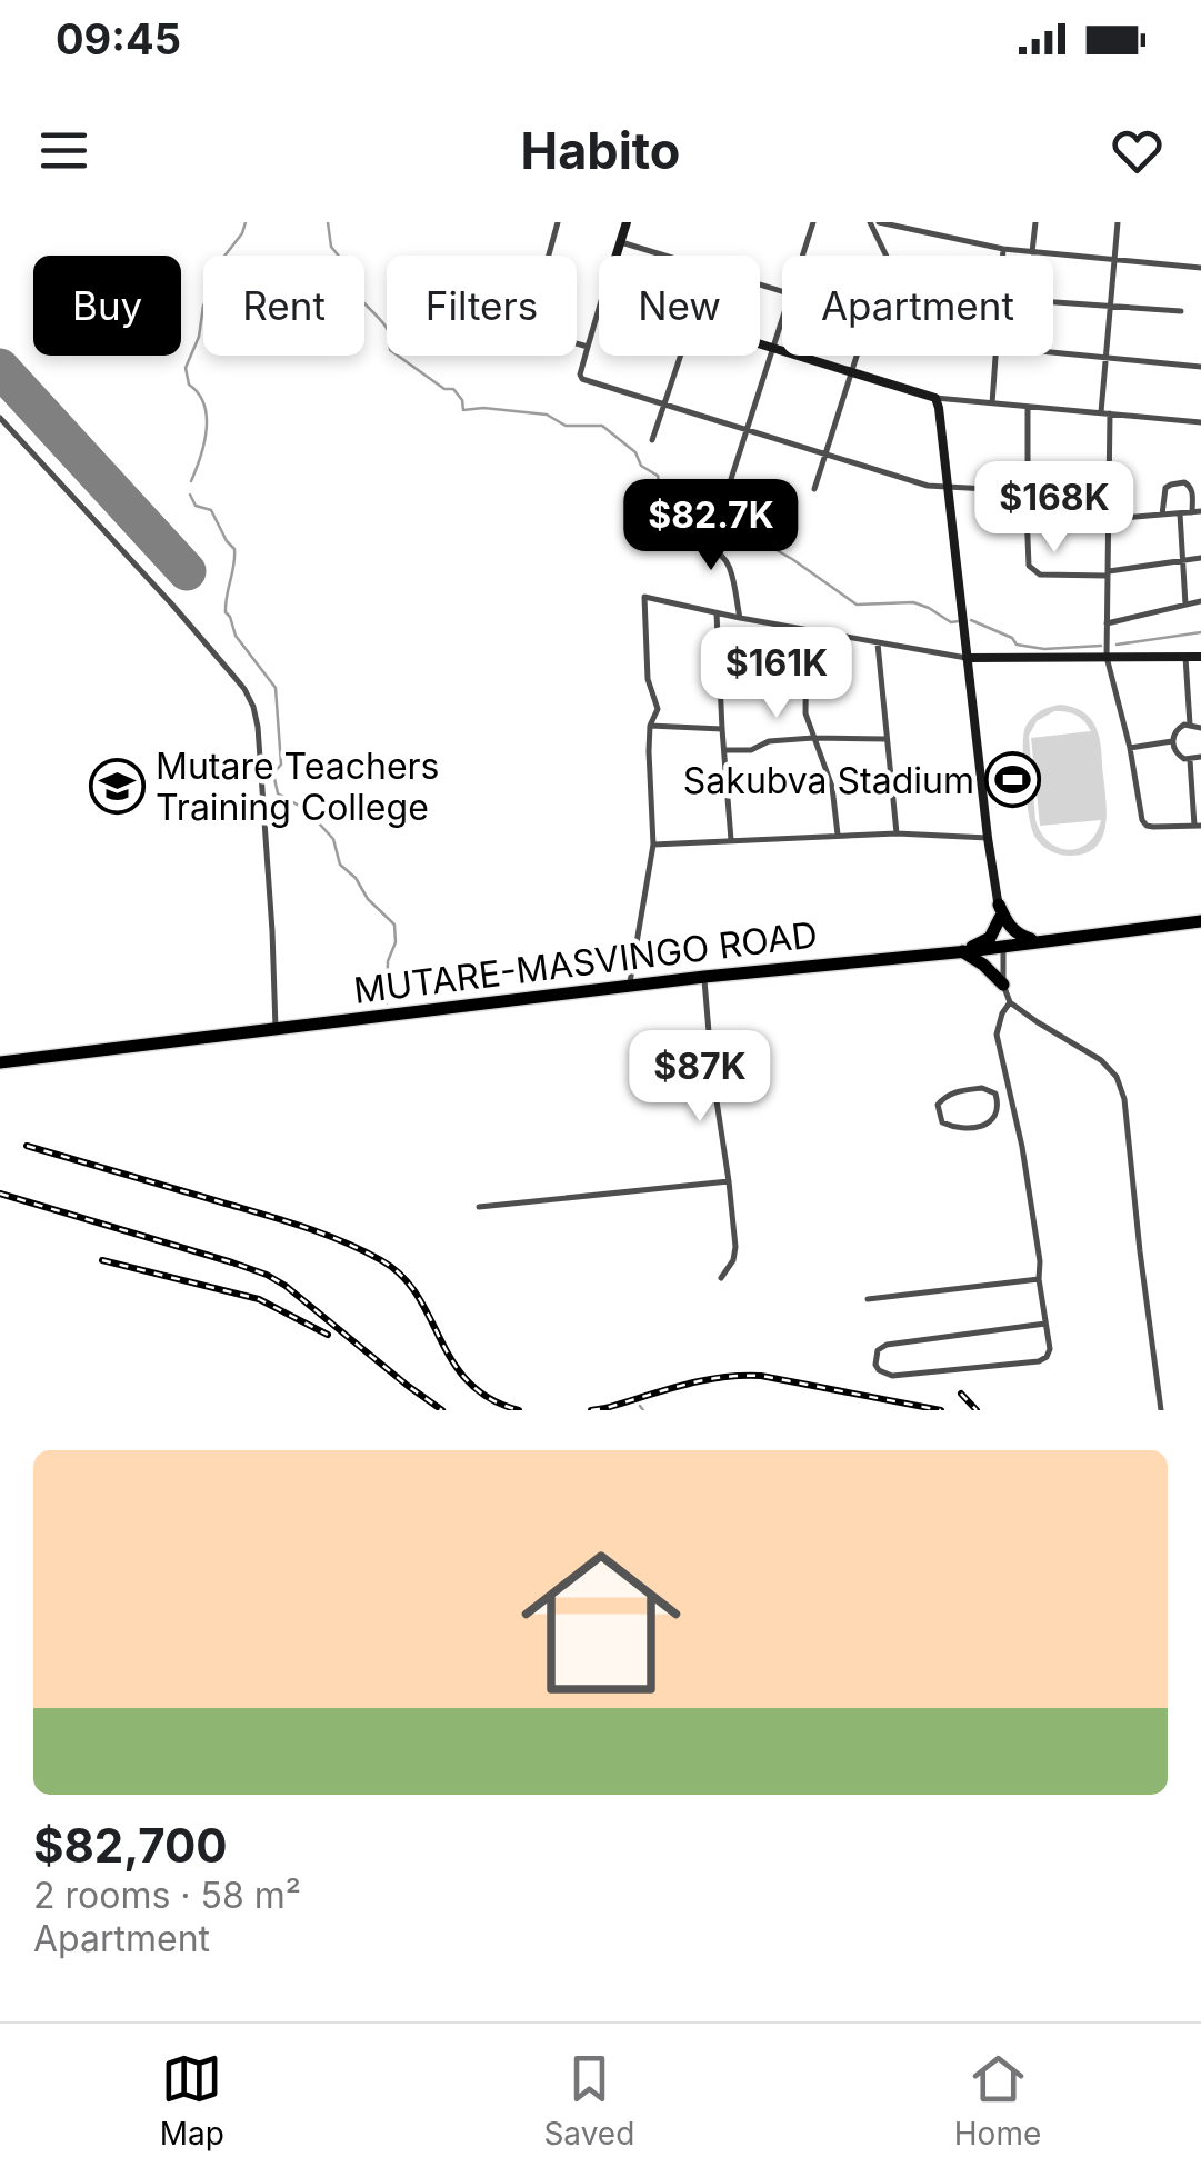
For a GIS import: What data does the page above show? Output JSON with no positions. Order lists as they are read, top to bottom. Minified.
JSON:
{"streets":{"highway":["MUTARE-MASVINGO ROAD"]},"places":{"sports":["Sakubva Stadium"],"school or university":["Mutare Teachers Training College"]},"page":{"status":"09:45","header":"Habito","chip":["Buy","Rent","Filters","New","Apartment"],"price":["$168K","$82.7K","$161K","$87K"],"list":[{"name":"$82,700","note":"2 rooms · 58 m² · Apartment"}],"tabs":["Map","Saved","Home"]}}
